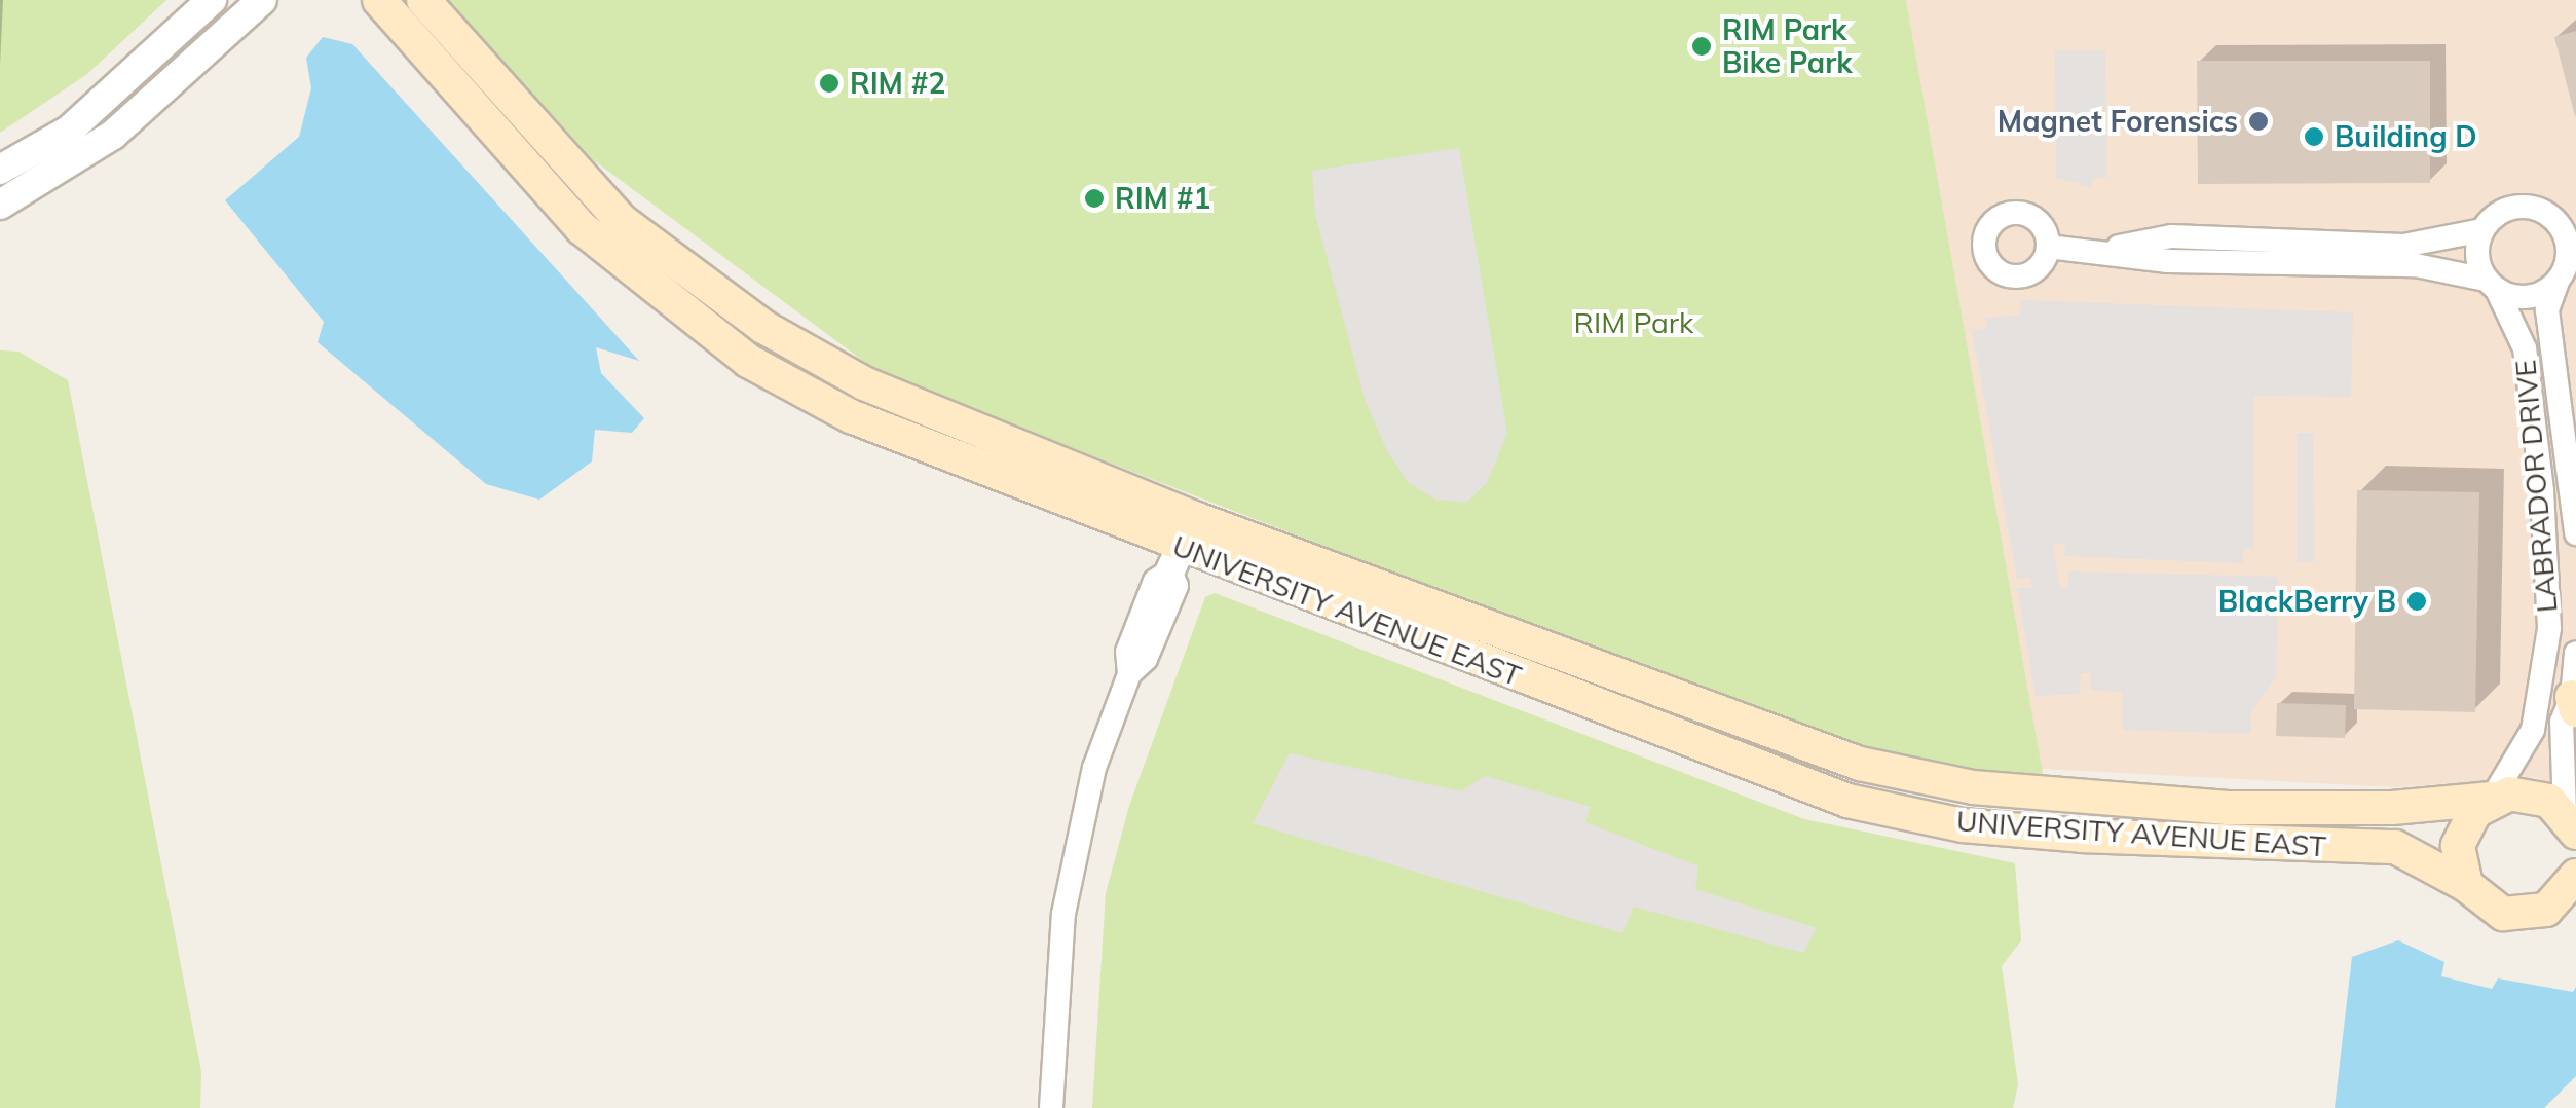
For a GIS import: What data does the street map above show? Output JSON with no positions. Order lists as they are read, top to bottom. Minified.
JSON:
{"streets":{"main road":["UNIVERSITY AVENUE EAST"],"street":["LABRADOR DRIVE"]},"crossings":[["LABRADOR DRIVE","UNIVERSITY AVENUE EAST"]],"parks":["RIM Park"],"places":["RIM Park Bike Park","RIM #2","Magnet Forensics","Building D","RIM #1","BlackBerry B"]}
